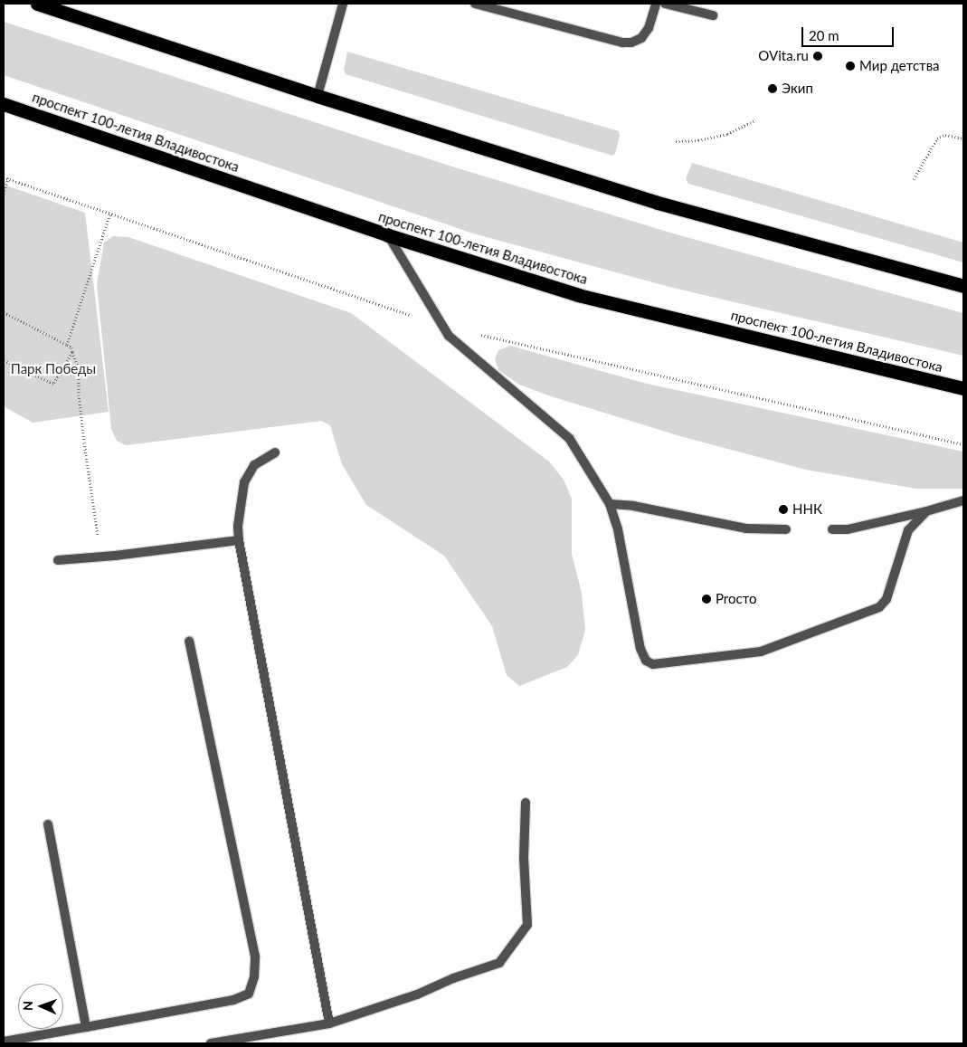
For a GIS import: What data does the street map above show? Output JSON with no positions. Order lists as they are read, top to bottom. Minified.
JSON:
{"streets":{"highway":["проспект 100-летия Владивостока"]},"parks":["Парк Победы"],"places":["OVita.ru","Мир детства","Экип","ННК","Proсто"],"scale_bar":"20 m","north":"left"}
